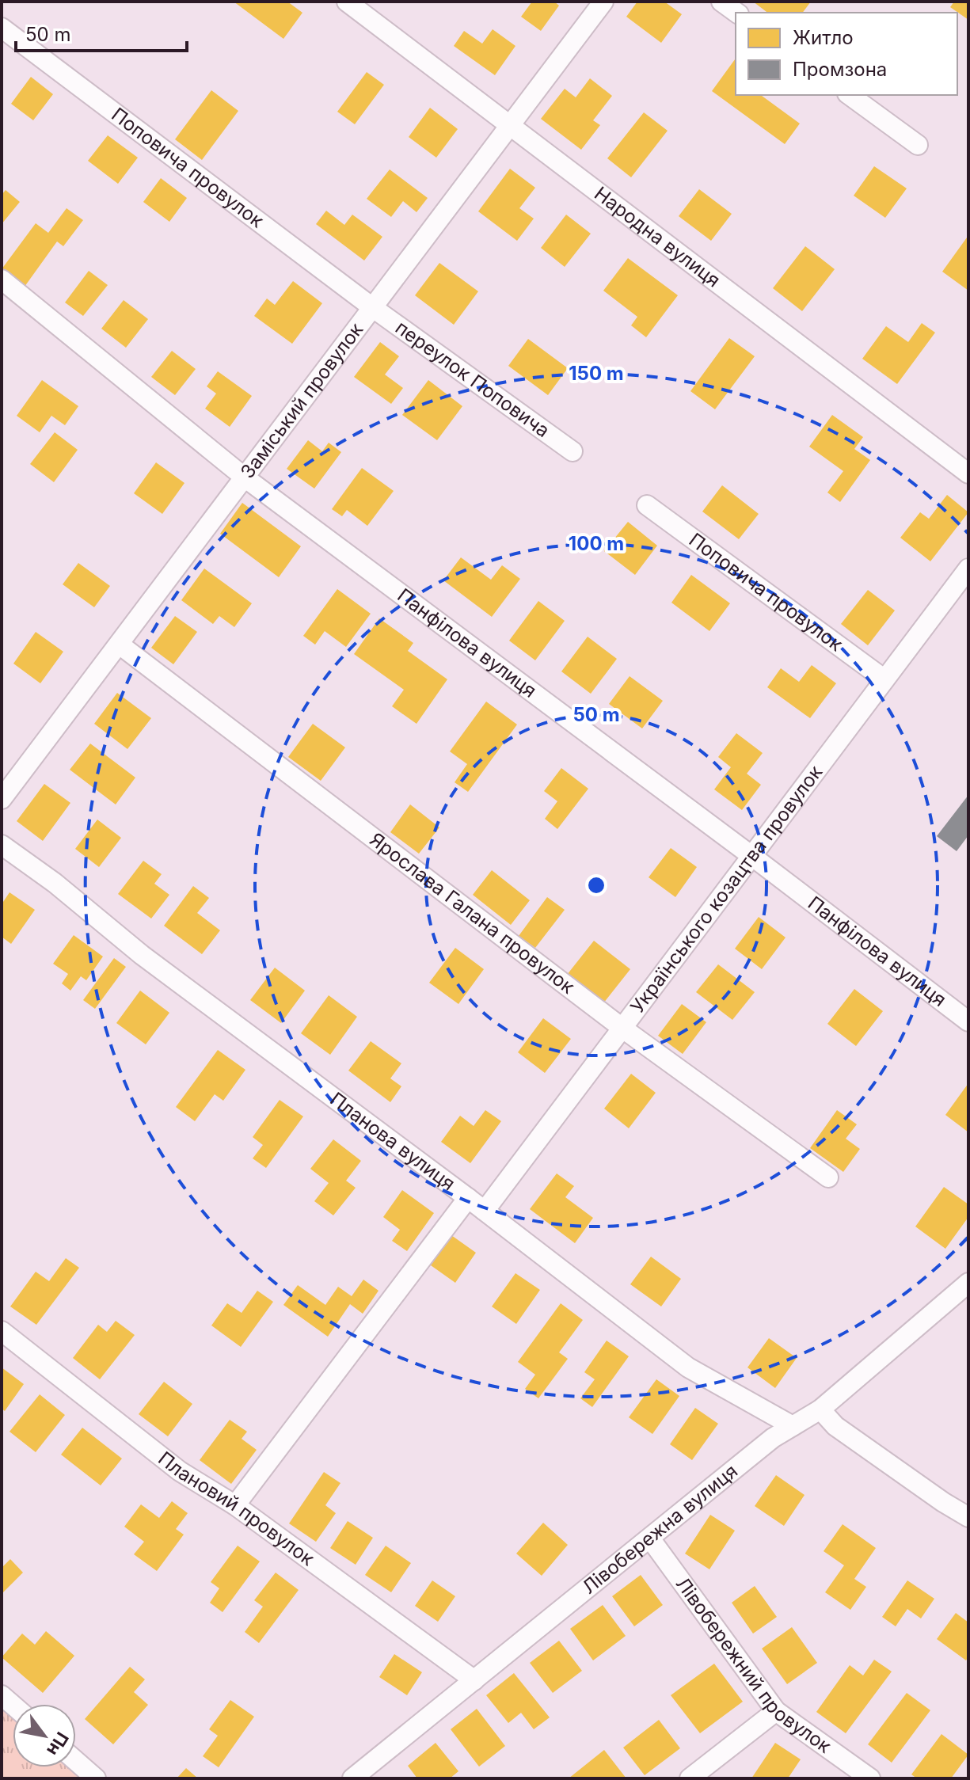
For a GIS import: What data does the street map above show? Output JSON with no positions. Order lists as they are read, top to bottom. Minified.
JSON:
{"streets":{"street":["Поповича провулок","Народна вулиця","переулок Поповича","Заміський провулок","Панфілова вулиця","Українського козацтва провулок","Ярослава Галана провулок","Планова вулиця","Плановий провулок","Лівобережна вулиця","Лівобережний провулок"]},"crossings":[["Поповича провулок","переулок Поповича"],["Поповича провулок","Заміський провулок"],["Поповича провулок","Українського козацтва провулок"],["Народна вулиця","Заміський провулок"],["переулок Поповича","Заміський провулок"],["Заміський провулок","Панфілова вулиця"],["Заміський провулок","Ярослава Галана провулок"],["Панфілова вулиця","Українського козацтва провулок"],["Українського козацтва провулок","Ярослава Галана провулок"],["Українського козацтва провулок","Планова вулиця"],["Планова вулиця","Лівобережна вулиця"],["Плановий провулок","Лівобережна вулиця"],["Лівобережна вулиця","Лівобережний провулок"]],"legend":["Житло","Промзона"],"scale_bar":"50 m","north":"bottom right","rings":["150 m","100 m","50 m"]}
